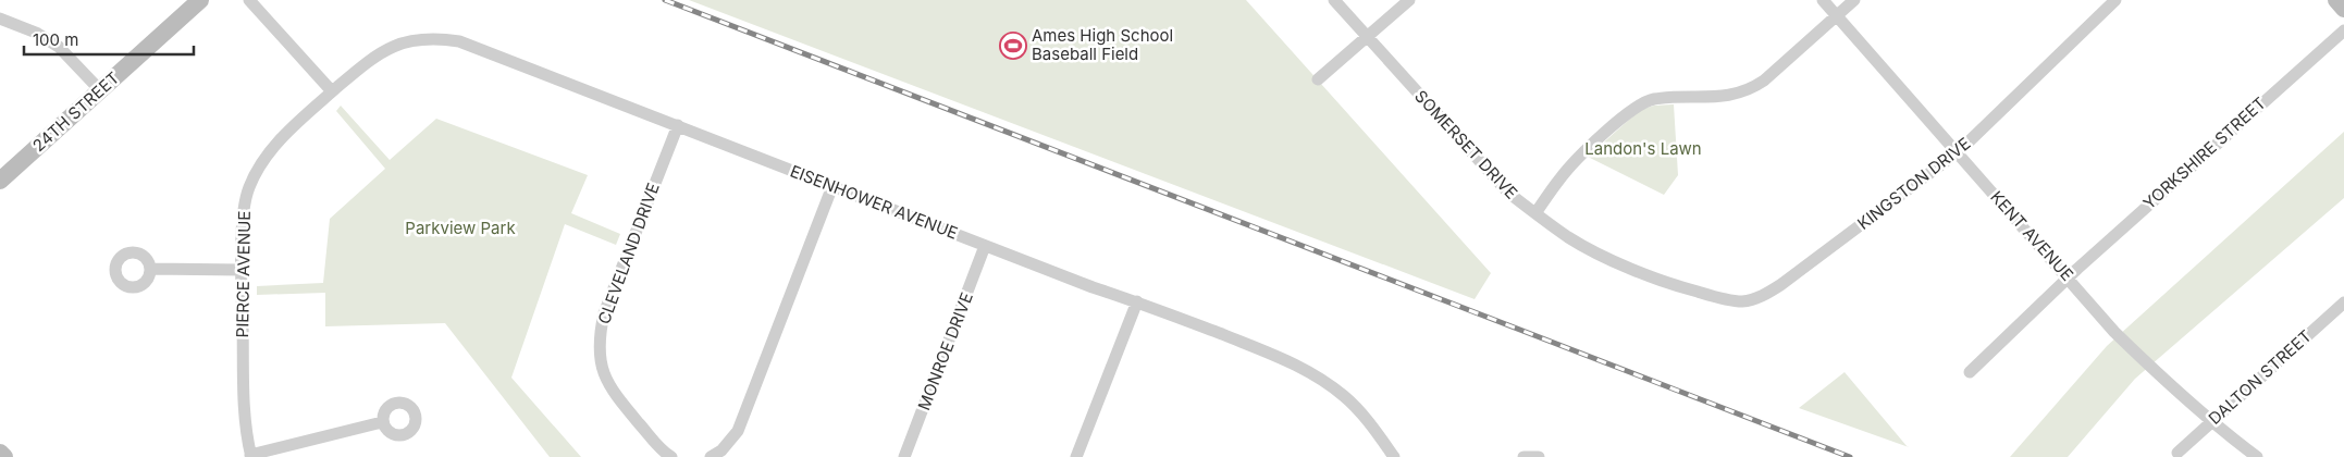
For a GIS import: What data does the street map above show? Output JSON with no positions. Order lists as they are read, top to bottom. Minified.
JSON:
{"streets":{"main road":["24TH STREET"],"street":["SOMERSET DRIVE","YORKSHIRE STREET","KINGSTON DRIVE","EISENHOWER AVENUE","KENT AVENUE","CLEVELAND DRIVE","PIERCE AVENUE","MONROE DRIVE","DALTON STREET"]},"crossings":[["SOMERSET DRIVE","KINGSTON DRIVE"],["YORKSHIRE STREET","KENT AVENUE"],["KINGSTON DRIVE","KENT AVENUE"],["EISENHOWER AVENUE","CLEVELAND DRIVE"],["EISENHOWER AVENUE","PIERCE AVENUE"],["EISENHOWER AVENUE","MONROE DRIVE"],["KENT AVENUE","DALTON STREET"]],"parks":["Landon's Lawn","Parkview Park"],"places":{"sports":["Ames High School Baseball Field"]},"scale_bar":"100 m"}
